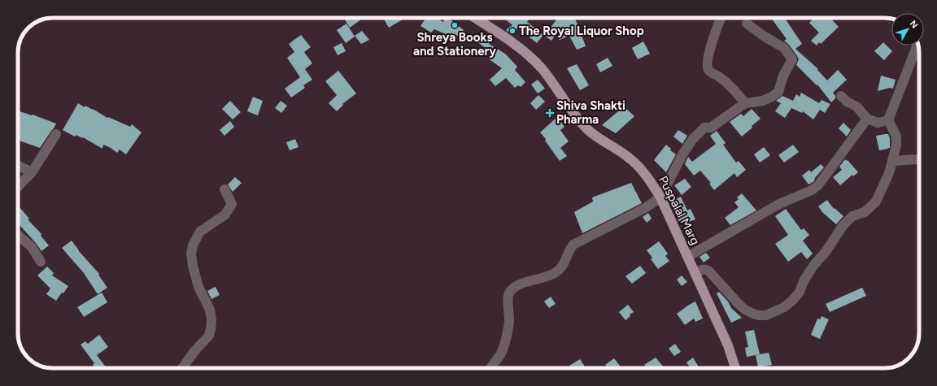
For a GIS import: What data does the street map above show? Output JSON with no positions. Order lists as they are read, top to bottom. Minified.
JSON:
{"streets":{"main road":["Puspalal Marg"]},"places":{"other":["Shreya Books and Stationery","The Royal Liquor Shop"],"health":["Shiva Shakti Pharma"]},"north":"top right"}
